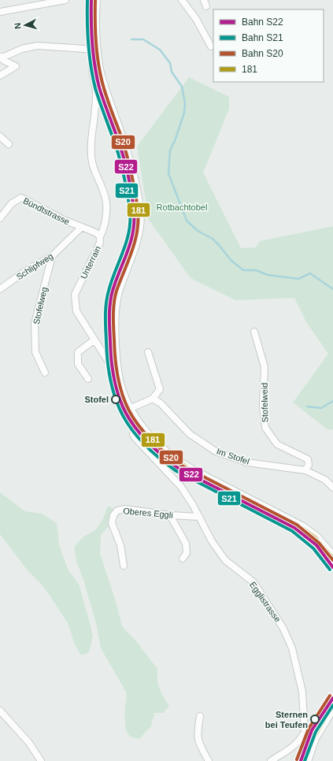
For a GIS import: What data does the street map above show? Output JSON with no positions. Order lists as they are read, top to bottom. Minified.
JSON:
{"streets":{"street":["Bündtstrasse","Unterrain","Schlipfweg","Stofelweg","Stofelweid","Im Stofel","Oberes Eggli","Egglistrasse"]},"crossings":[["Bündtstrasse","Unterrain"],["Bündtstrasse","Schlipfweg"],["Schlipfweg","Stofelweg"],["Stofelweid","Im Stofel"],["Oberes Eggli","Egglistrasse"]],"parks":["Rotbachtobel"],"places":["Stofel","Sternen bei Teufen"],"lines":["rail line S22","rail line S21","rail line S20","transit line 181"],"legend":["Bahn S22","Bahn S21","Bahn S20","181"],"north":"left"}
